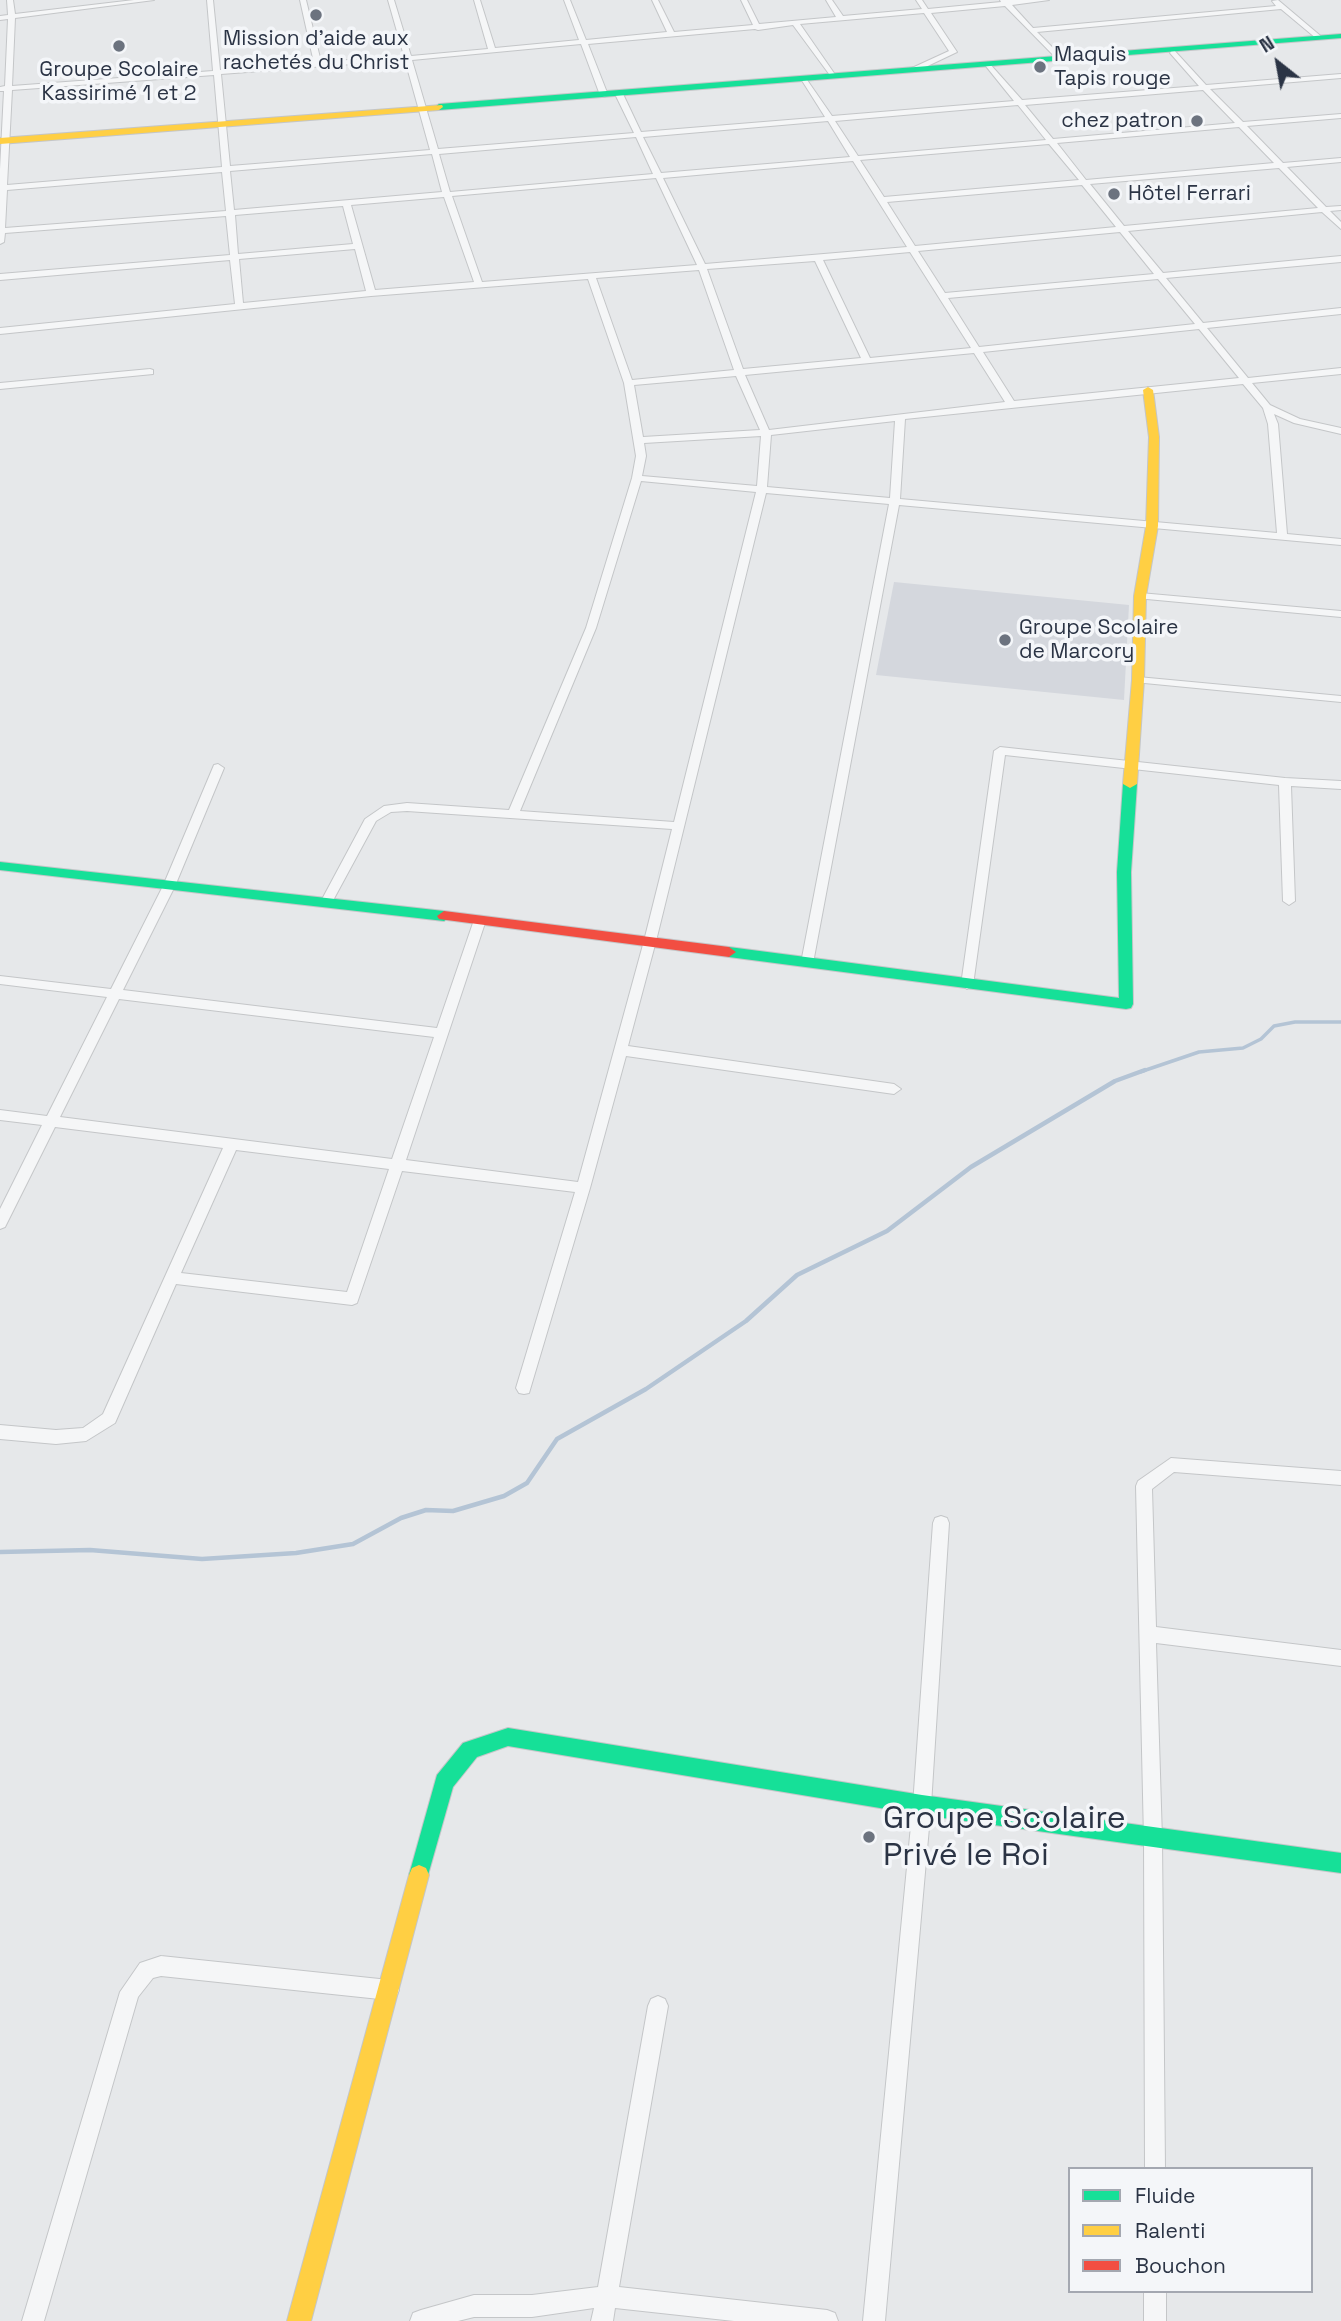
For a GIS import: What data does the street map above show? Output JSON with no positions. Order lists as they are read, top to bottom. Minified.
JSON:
{"places":["Mission d'aide aux rachetés du Christ","Groupe Scolaire Kassirimé 1 et 2","Maquis Tapis rouge","chez patron","Hôtel Ferrari","Groupe Scolaire de Marcory","Groupe Scolaire Privé le Roi"],"legend":["Fluide","Ralenti","Bouchon"],"north":"top left"}
